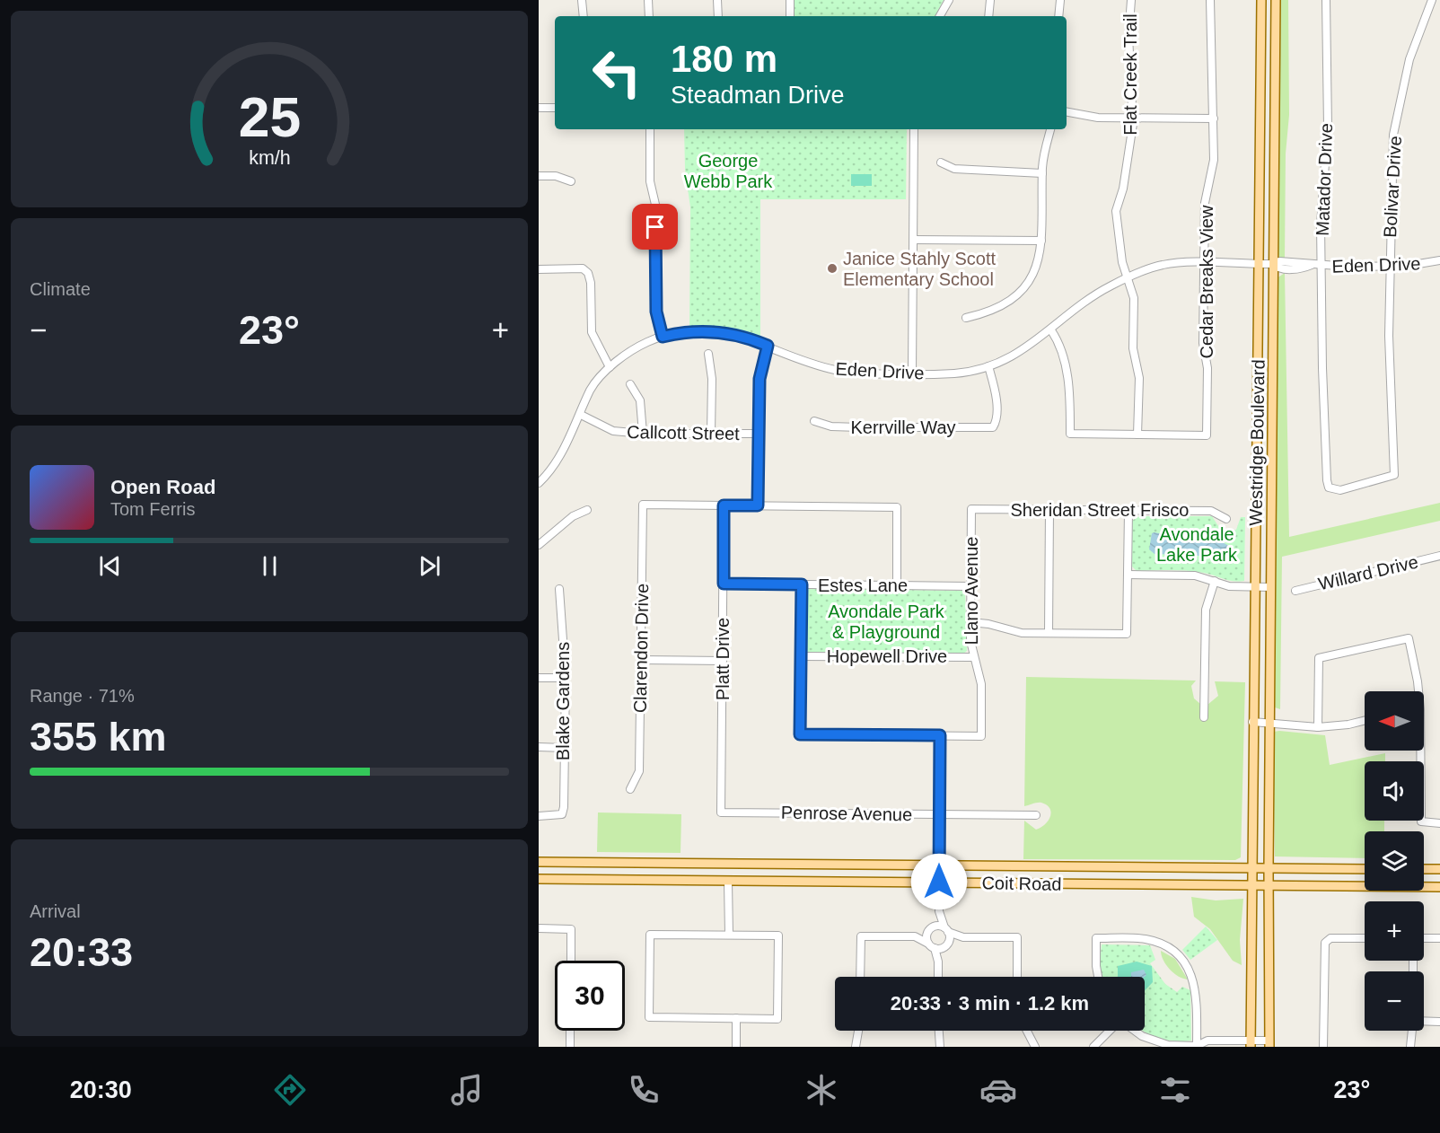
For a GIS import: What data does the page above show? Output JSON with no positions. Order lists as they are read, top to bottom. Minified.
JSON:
{"streets":{"main road":["Westridge Boulevard","Coit Road"],"street":["Flat Creek Trail","Matador Drive","Bolivar Drive","Eden Drive","Cedar Breaks View","Kerrville Way","Callcott Street","Sheridan Street Frisco","Willard Drive","Estes Lane","Llano Avenue","Clarendon Drive","Hopewell Drive","Platt Drive","Blake Gardens","Penrose Avenue"]},"crossings":[["Flat Creek Trail","Eden Drive"],["Flat Creek Trail","Cedar Breaks View"],["Matador Drive","Bolivar Drive"],["Matador Drive","Eden Drive"],["Bolivar Drive","Eden Drive"],["Eden Drive","Cedar Breaks View"],["Eden Drive","Kerrville Way"],["Eden Drive","Callcott Street"],["Eden Drive","Westridge Boulevard"],["Westridge Boulevard","Coit Road"],["Sheridan Street Frisco","Llano Avenue"],["Estes Lane","Llano Avenue"],["Estes Lane","Platt Drive"],["Llano Avenue","Hopewell Drive"],["Clarendon Drive","Platt Drive"],["Platt Drive","Penrose Avenue"]],"parks":["George Webb Park","Avondale Lake Park","Avondale Park & Playground"],"places":["Janice Stahly Scott Elementary School"],"north":"left","page":{"turn":["180 m","Steadman Drive"],"tile":["Climate",["Range · 71%","355 km"],["Arrival","20:33"]],"heat":["−","23°","+"],"song":["Open Road","Tom Ferris"],"map_buttons":["+","−"],"limit":"30","trip":"20:33 · 3 min · 1.2 km","tabs":["20:30","23°"],"gauge":["25","km/h"]}}
